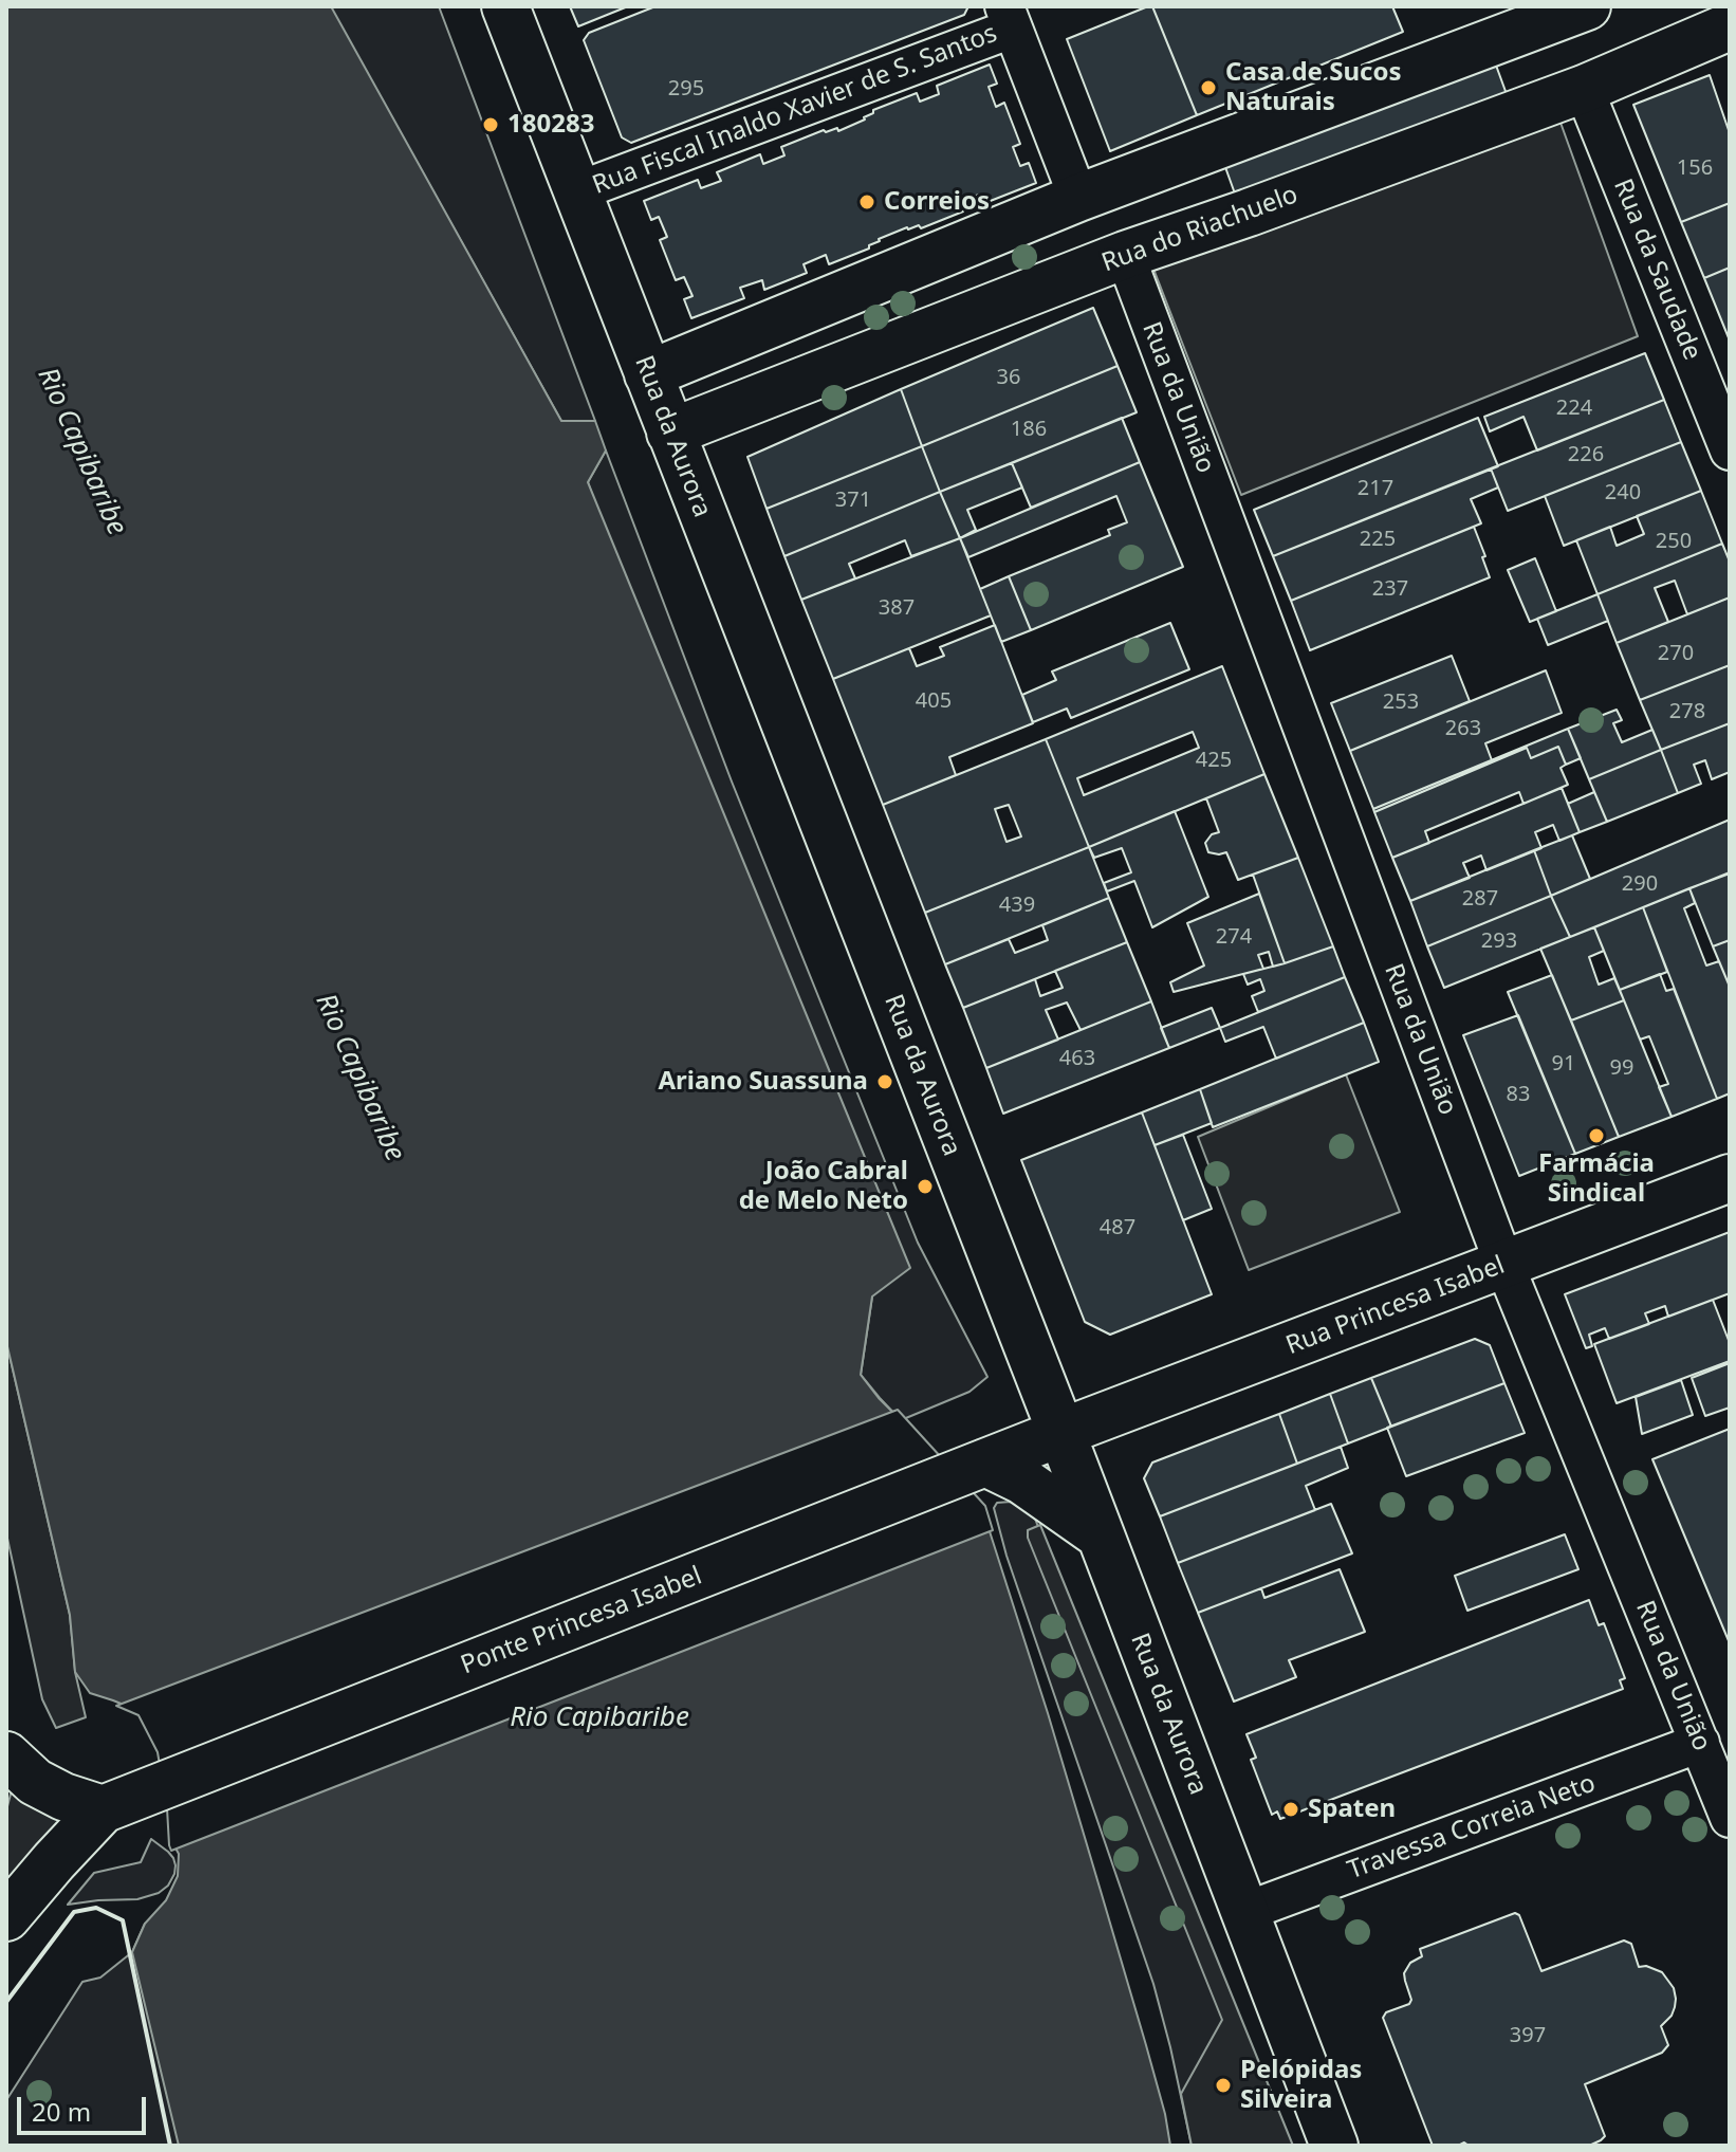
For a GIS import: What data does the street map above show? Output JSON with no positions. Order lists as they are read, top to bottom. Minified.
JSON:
{"streets":{"main road":["Rua do Riachuelo","Rua da Aurora","Rua Princesa Isabel","Ponte Princesa Isabel"],"street":["Rua Fiscal Inaldo Xavier de S. Santos","Rua da Saudade","Rua da União","Travessa Correia Neto"]},"crossings":[["Rua Fiscal Inaldo Xavier de S. Santos","Rua da Aurora"],["Rua do Riachuelo","Rua da Saudade"],["Rua do Riachuelo","Rua da União"],["Rua do Riachuelo","Rua da Aurora"],["Rua da União","Rua Princesa Isabel"],["Rua da União","Travessa Correia Neto"],["Rua da Aurora","Rua Princesa Isabel"],["Rua da Aurora","Ponte Princesa Isabel"],["Rua da Aurora","Travessa Correia Neto"],["Rua Princesa Isabel","Ponte Princesa Isabel"]],"water":["Rio Capibaribe"],"places":["Casa de Sucos Naturais","180283","Correios","Ariano Suassuna","Farmácia Sindical","João Cabral de Melo Neto","Spaten","Pelópidas Silveira"],"house_numbers":["295","156","36","224","186","226","217","240","371","225","250","237","387","270","405","253","278","263","425","290","287","439","274","293","463","91","99","83","487","397"],"scale_bar":"20 m"}
